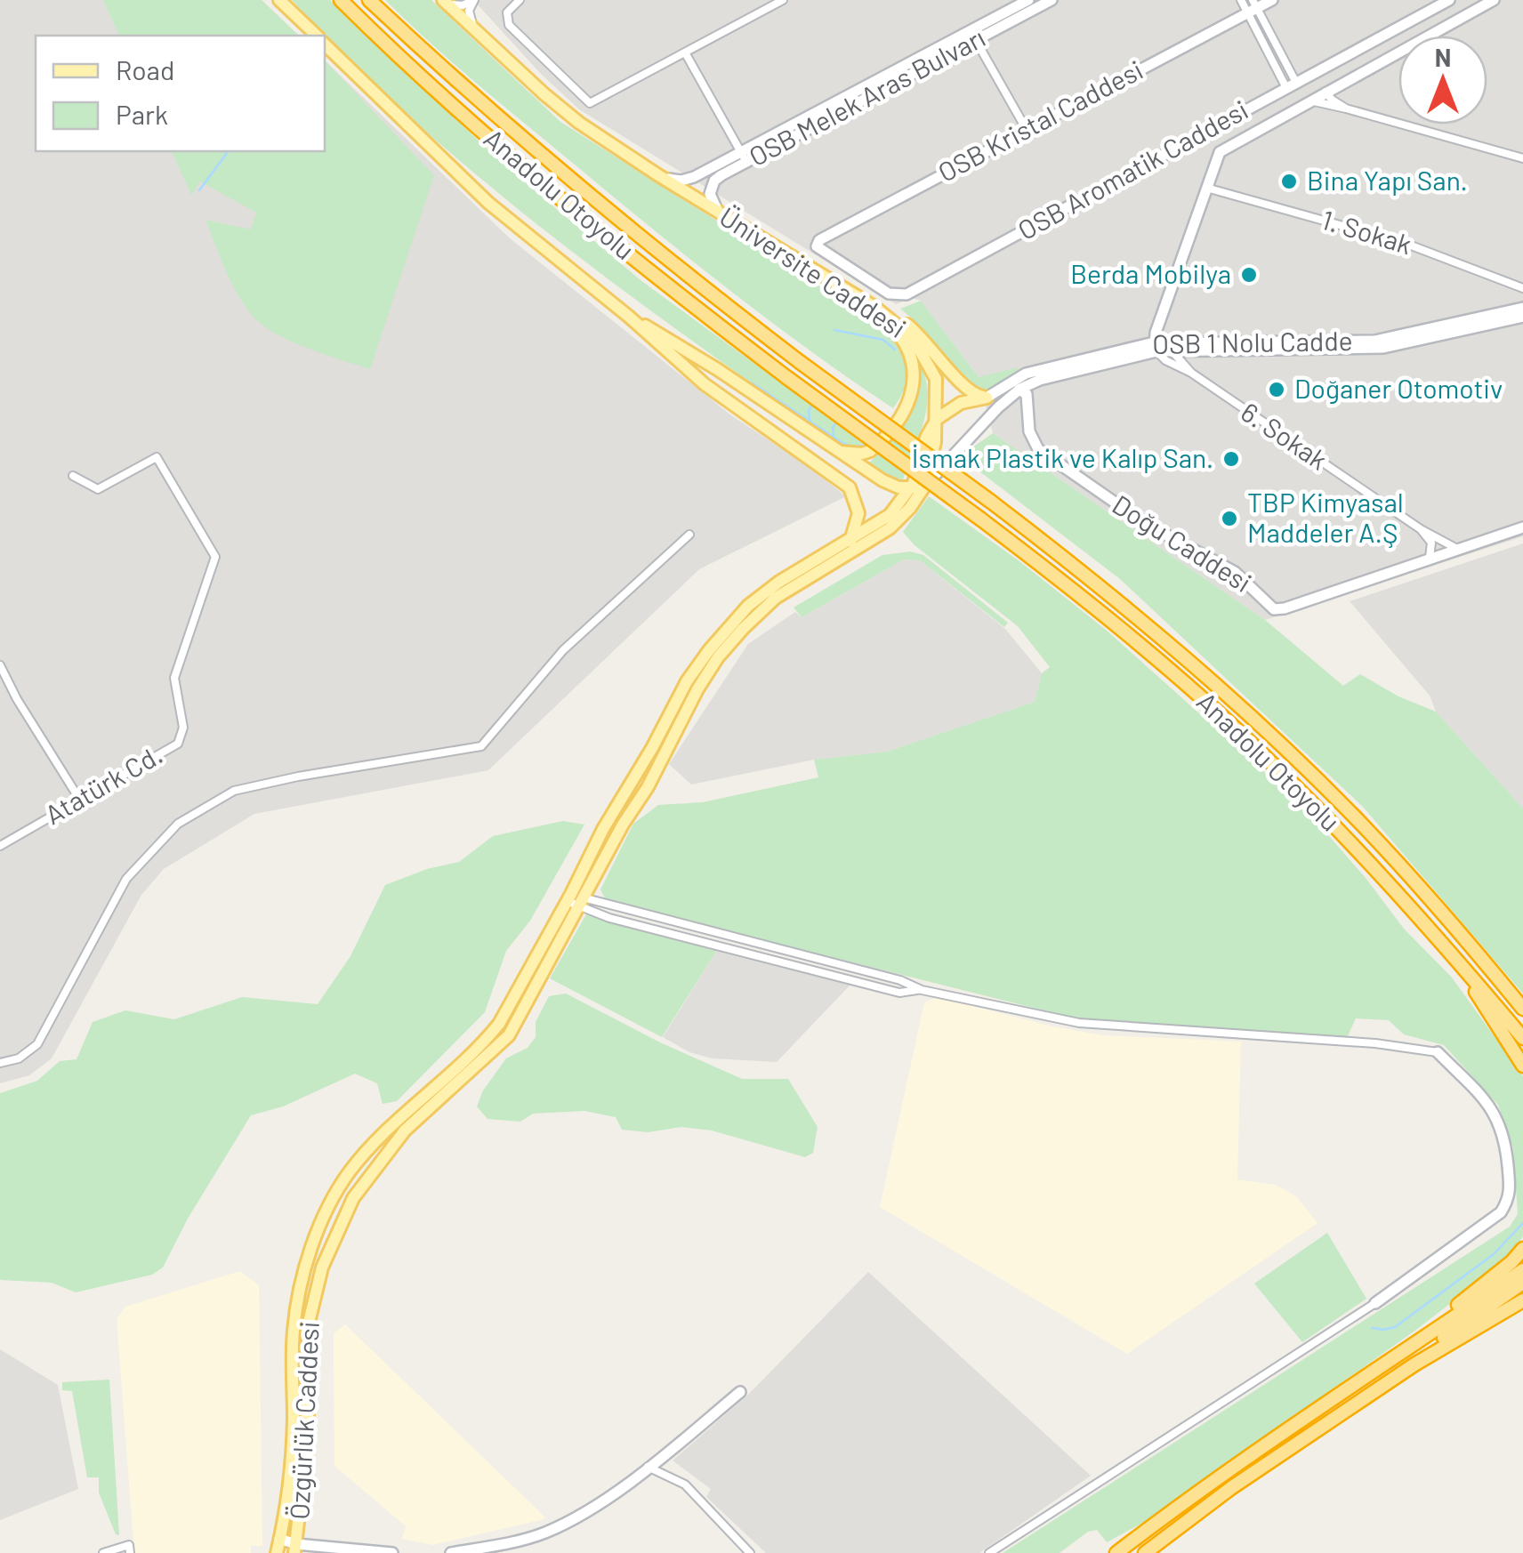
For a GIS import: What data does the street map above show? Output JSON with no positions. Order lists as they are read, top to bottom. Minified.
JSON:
{"streets":{"highway":["Anadolu Otoyolu"],"main road":["Üniversite Caddesi","OSB 1 Nolu Cadde","Özgürlük Caddesi"],"street":["OSB Melek Aras Bulvarı","OSB Kristal Caddesi","OSB Aromatik Caddesi","1. Sokak","6. Sokak","Doğu Caddesi","Atatürk Cd."]},"crossings":[["OSB Melek Aras Bulvarı","Üniversite Caddesi"],["OSB Kristal Caddesi","OSB Aromatik Caddesi"],["Üniversite Caddesi","OSB 1 Nolu Cadde"],["Üniversite Caddesi","Özgürlük Caddesi"],["OSB 1 Nolu Cadde","6. Sokak"],["OSB 1 Nolu Cadde","Doğu Caddesi"],["6. Sokak","Doğu Caddesi"]],"places":["Bina Yapı San.","Berda Mobilya","Doğaner Otomotiv","İsmak Plastik ve Kalıp San.","TBP Kimyasal Maddeler A.Ş"],"legend":["Road","Park"],"north":"top"}
